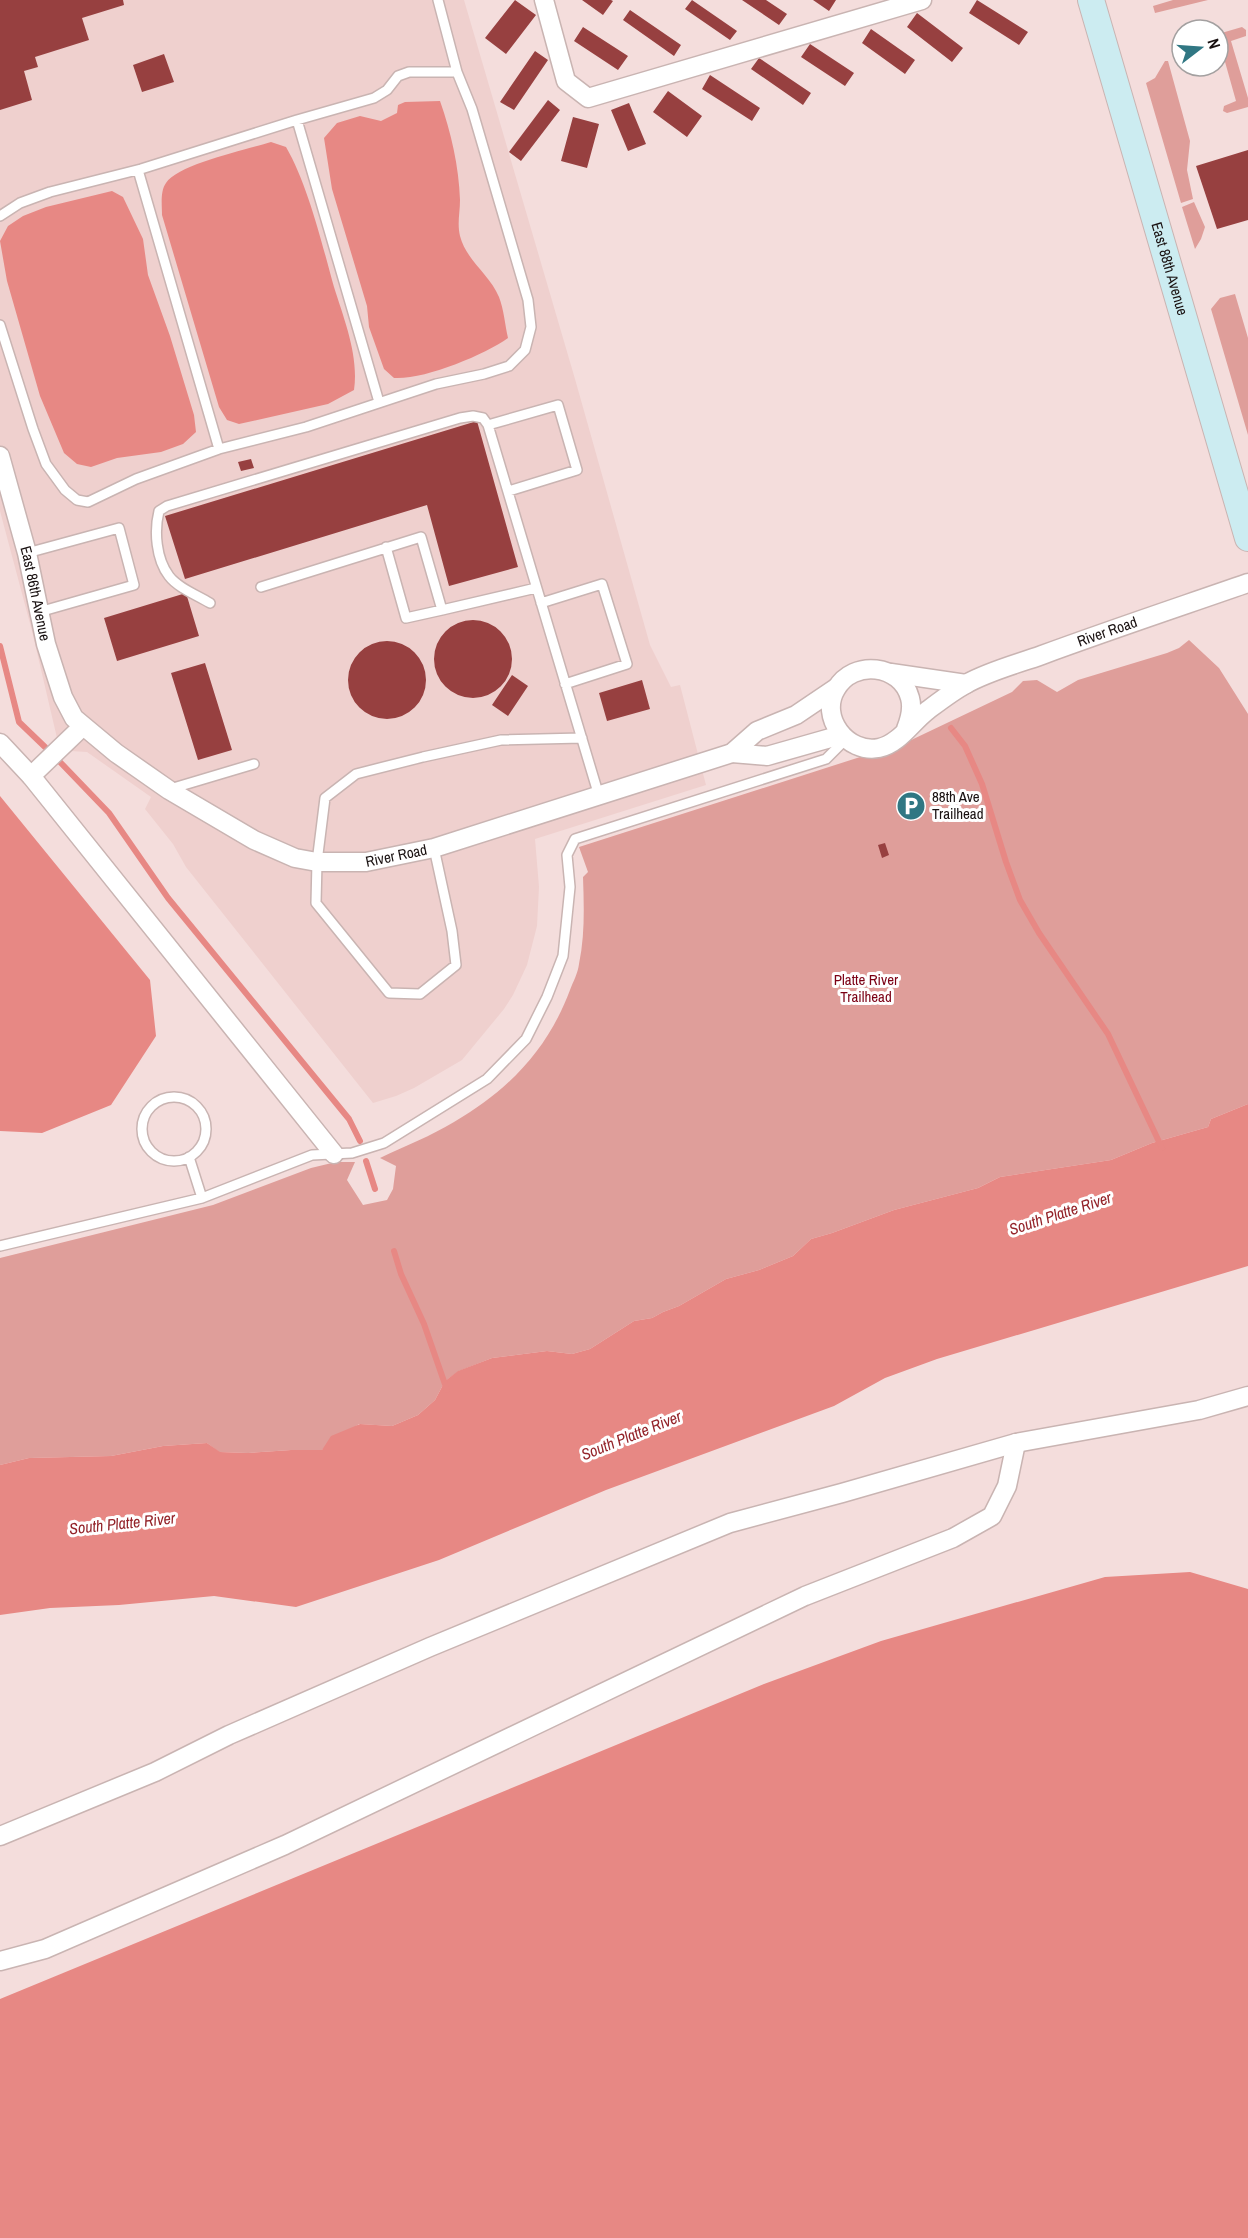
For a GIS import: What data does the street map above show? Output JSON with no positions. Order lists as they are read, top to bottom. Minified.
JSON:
{"streets":{"main road":["East 88th Avenue"],"street":["East 86th Avenue","River Road"]},"crossings":[["East 86th Avenue","River Road"]],"water":["South Platte River"],"parks":["Platte River Trailhead"],"places":{"parking":["88th Ave Trailhead"]},"north":"right"}
